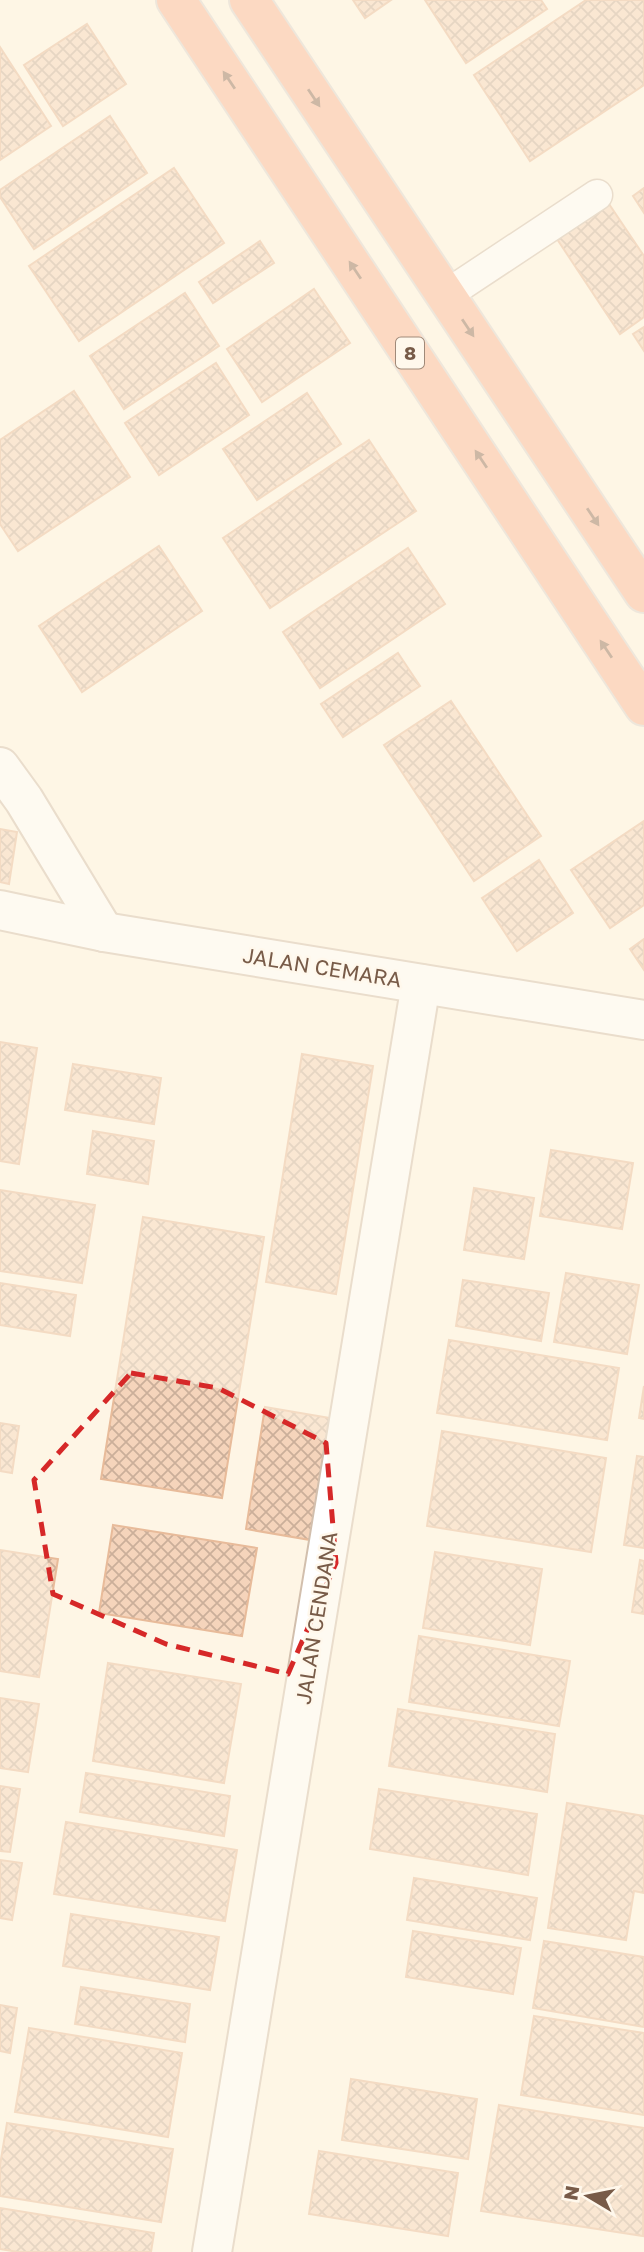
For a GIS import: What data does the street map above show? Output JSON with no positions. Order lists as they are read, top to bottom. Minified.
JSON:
{"streets":{"highway":["8"],"street":["JALAN CEMARA","JALAN CENDANA"]},"crossings":[["JALAN CEMARA","JALAN CENDANA"]],"north":"left"}
